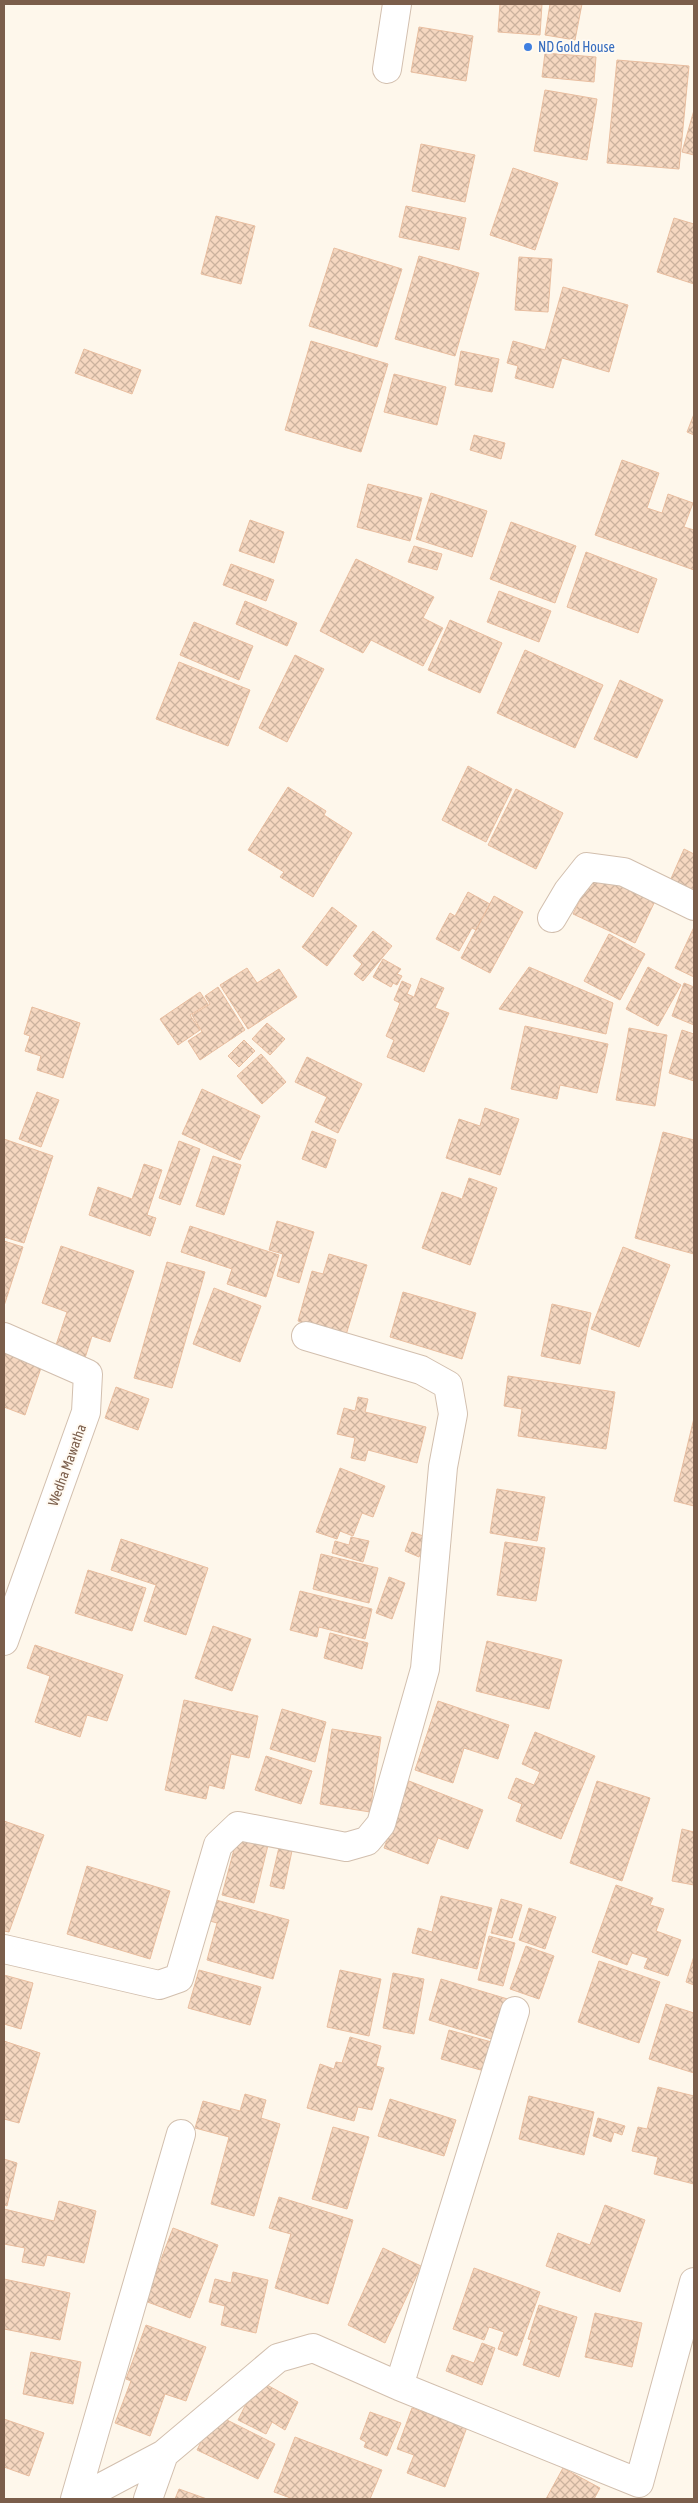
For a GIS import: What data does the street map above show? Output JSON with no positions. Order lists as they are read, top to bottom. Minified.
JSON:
{"streets":{"street":["Wedha Mawatha"]},"places":["ND Gold House"]}
